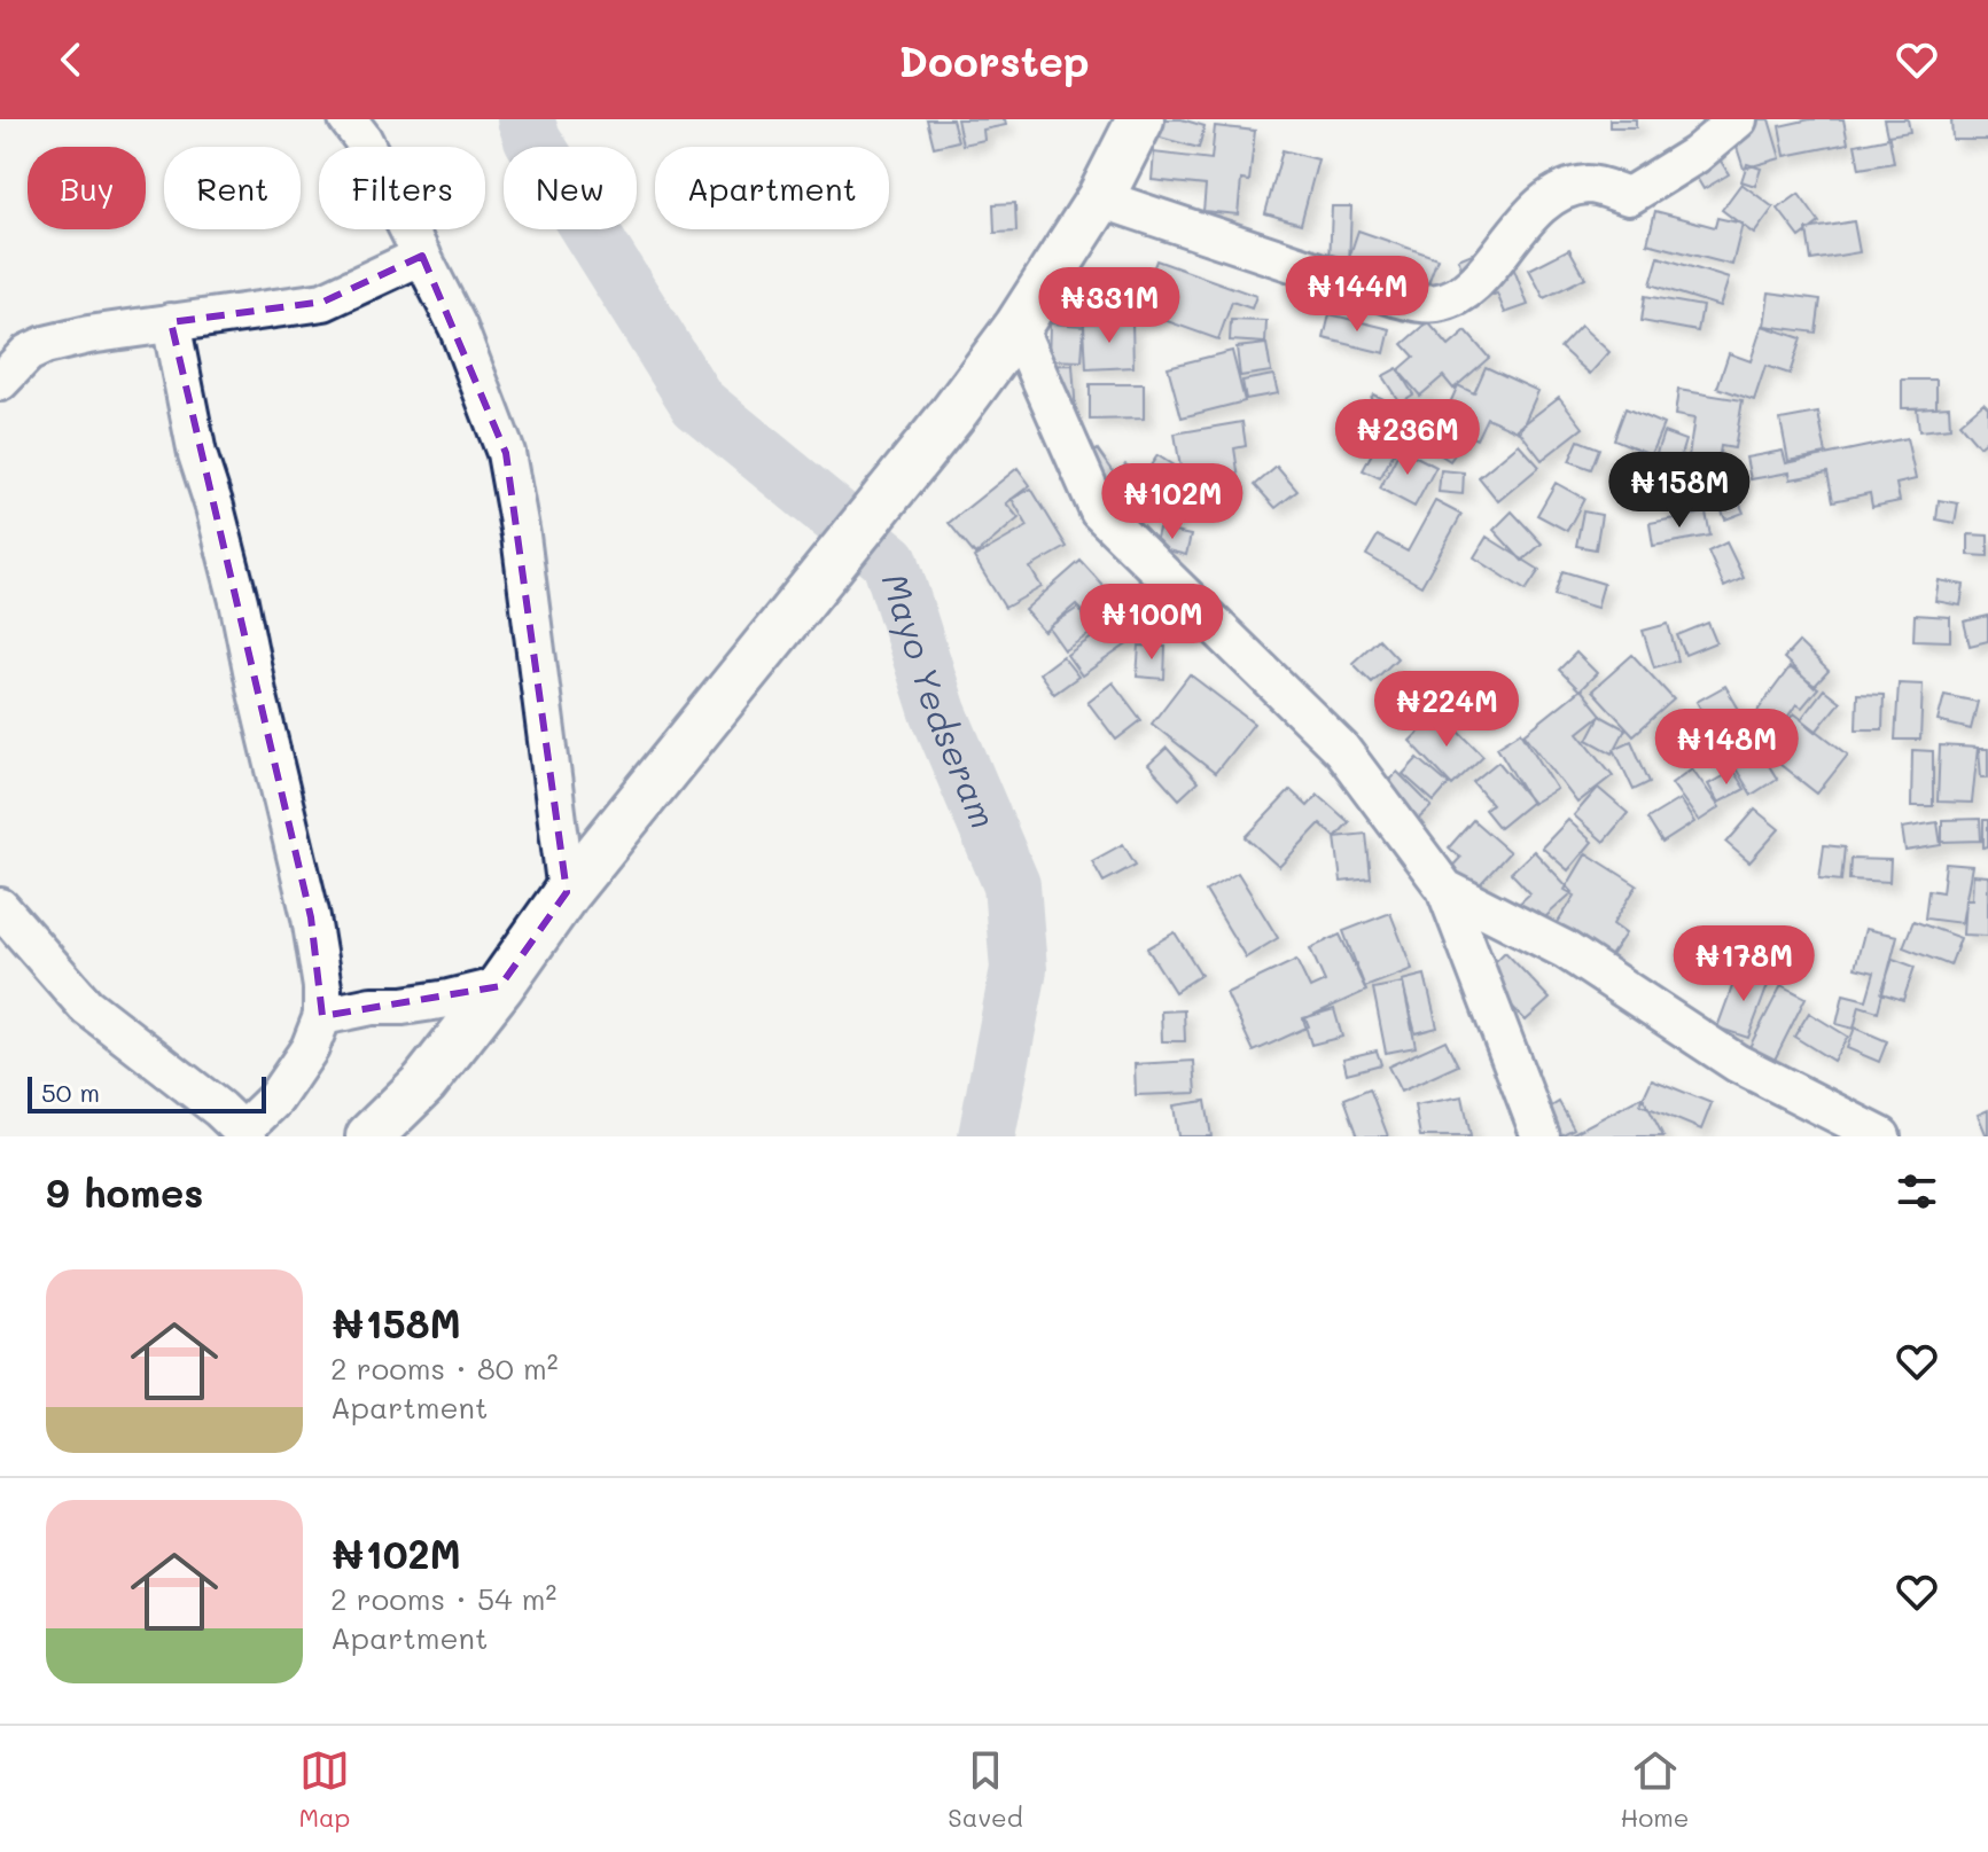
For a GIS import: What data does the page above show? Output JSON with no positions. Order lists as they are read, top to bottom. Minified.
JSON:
{"water":["Mayo Yedseram"],"scale_bar":"50 m","page":{"header":"Doorstep","chip":["Buy","Rent","Filters","New","Apartment"],"price":["₦144M","₦331M","₦236M","₦158M","₦102M","₦100M","₦224M","₦148M","₦178M"],"scale":"50 m","heading":"9 homes","list":[{"name":"₦158M","note":"2 rooms · 80 m² · Apartment"},{"name":"₦102M","note":"2 rooms · 54 m² · Apartment"}],"tabs":["Map","Saved","Home"]}}
